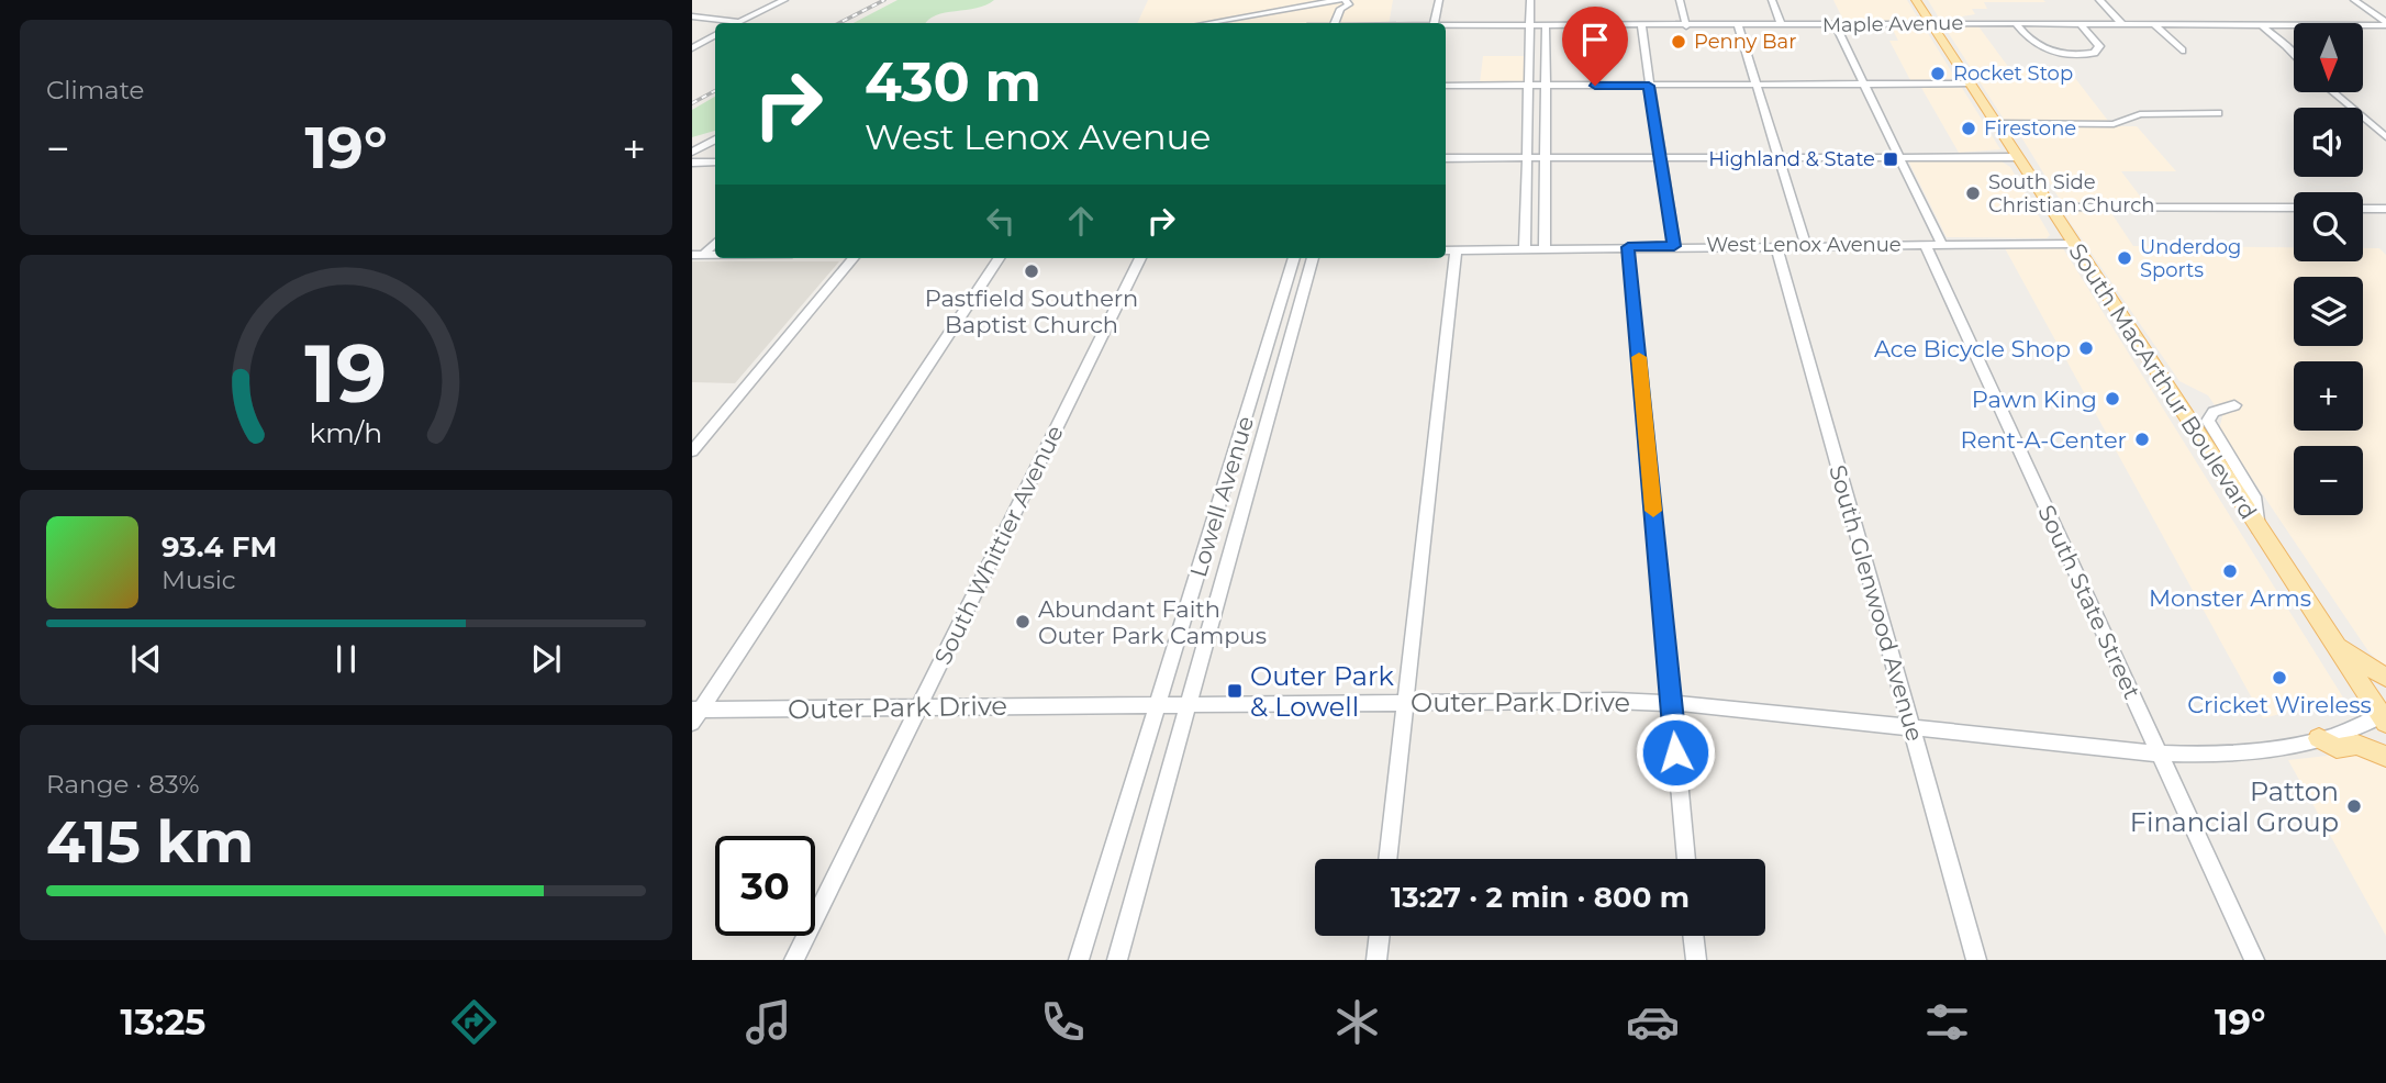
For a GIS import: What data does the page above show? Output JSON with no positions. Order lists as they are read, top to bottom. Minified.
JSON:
{"streets":{"main road":["South MacArthur Boulevard"],"street":["Maple Avenue","West Lenox Avenue","Lowell Avenue","South Whittier Avenue","South State Street","South Glenwood Avenue","Outer Park Drive"]},"crossings":[["Maple Avenue","South MacArthur Boulevard"],["West Lenox Avenue","South MacArthur Boulevard"],["West Lenox Avenue","South State Street"],["West Lenox Avenue","South Glenwood Avenue"],["South MacArthur Boulevard","Outer Park Drive"],["Lowell Avenue","Outer Park Drive"],["South Whittier Avenue","Outer Park Drive"],["South State Street","Outer Park Drive"],["South Glenwood Avenue","Outer Park Drive"]],"places":{"other":["Penny Bar","Rocket Stop","Firestone","South Side Christian Church","Underdog Sports","Pastfield Southern Baptist Church","Ace Bicycle Shop","Pawn King","Rent-A-Center","Monster Arms","Abundant Faith Outer Park Campus","Cricket Wireless","Patton Financial Group"],"transit":["Highland & State","Outer Park & Lowell"]},"north":"bottom","page":{"tile":["Climate",["Range · 83%","415 km"]],"map_buttons":["+","−"],"turn":["430 m","West Lenox Avenue"],"heat":["−","19°","+"],"song":["93.4 FM","Music"],"limit":"30","trip":"13:27 · 2 min · 800 m","tabs":["13:25","19°"],"gauge":["19","km/h"]}}
